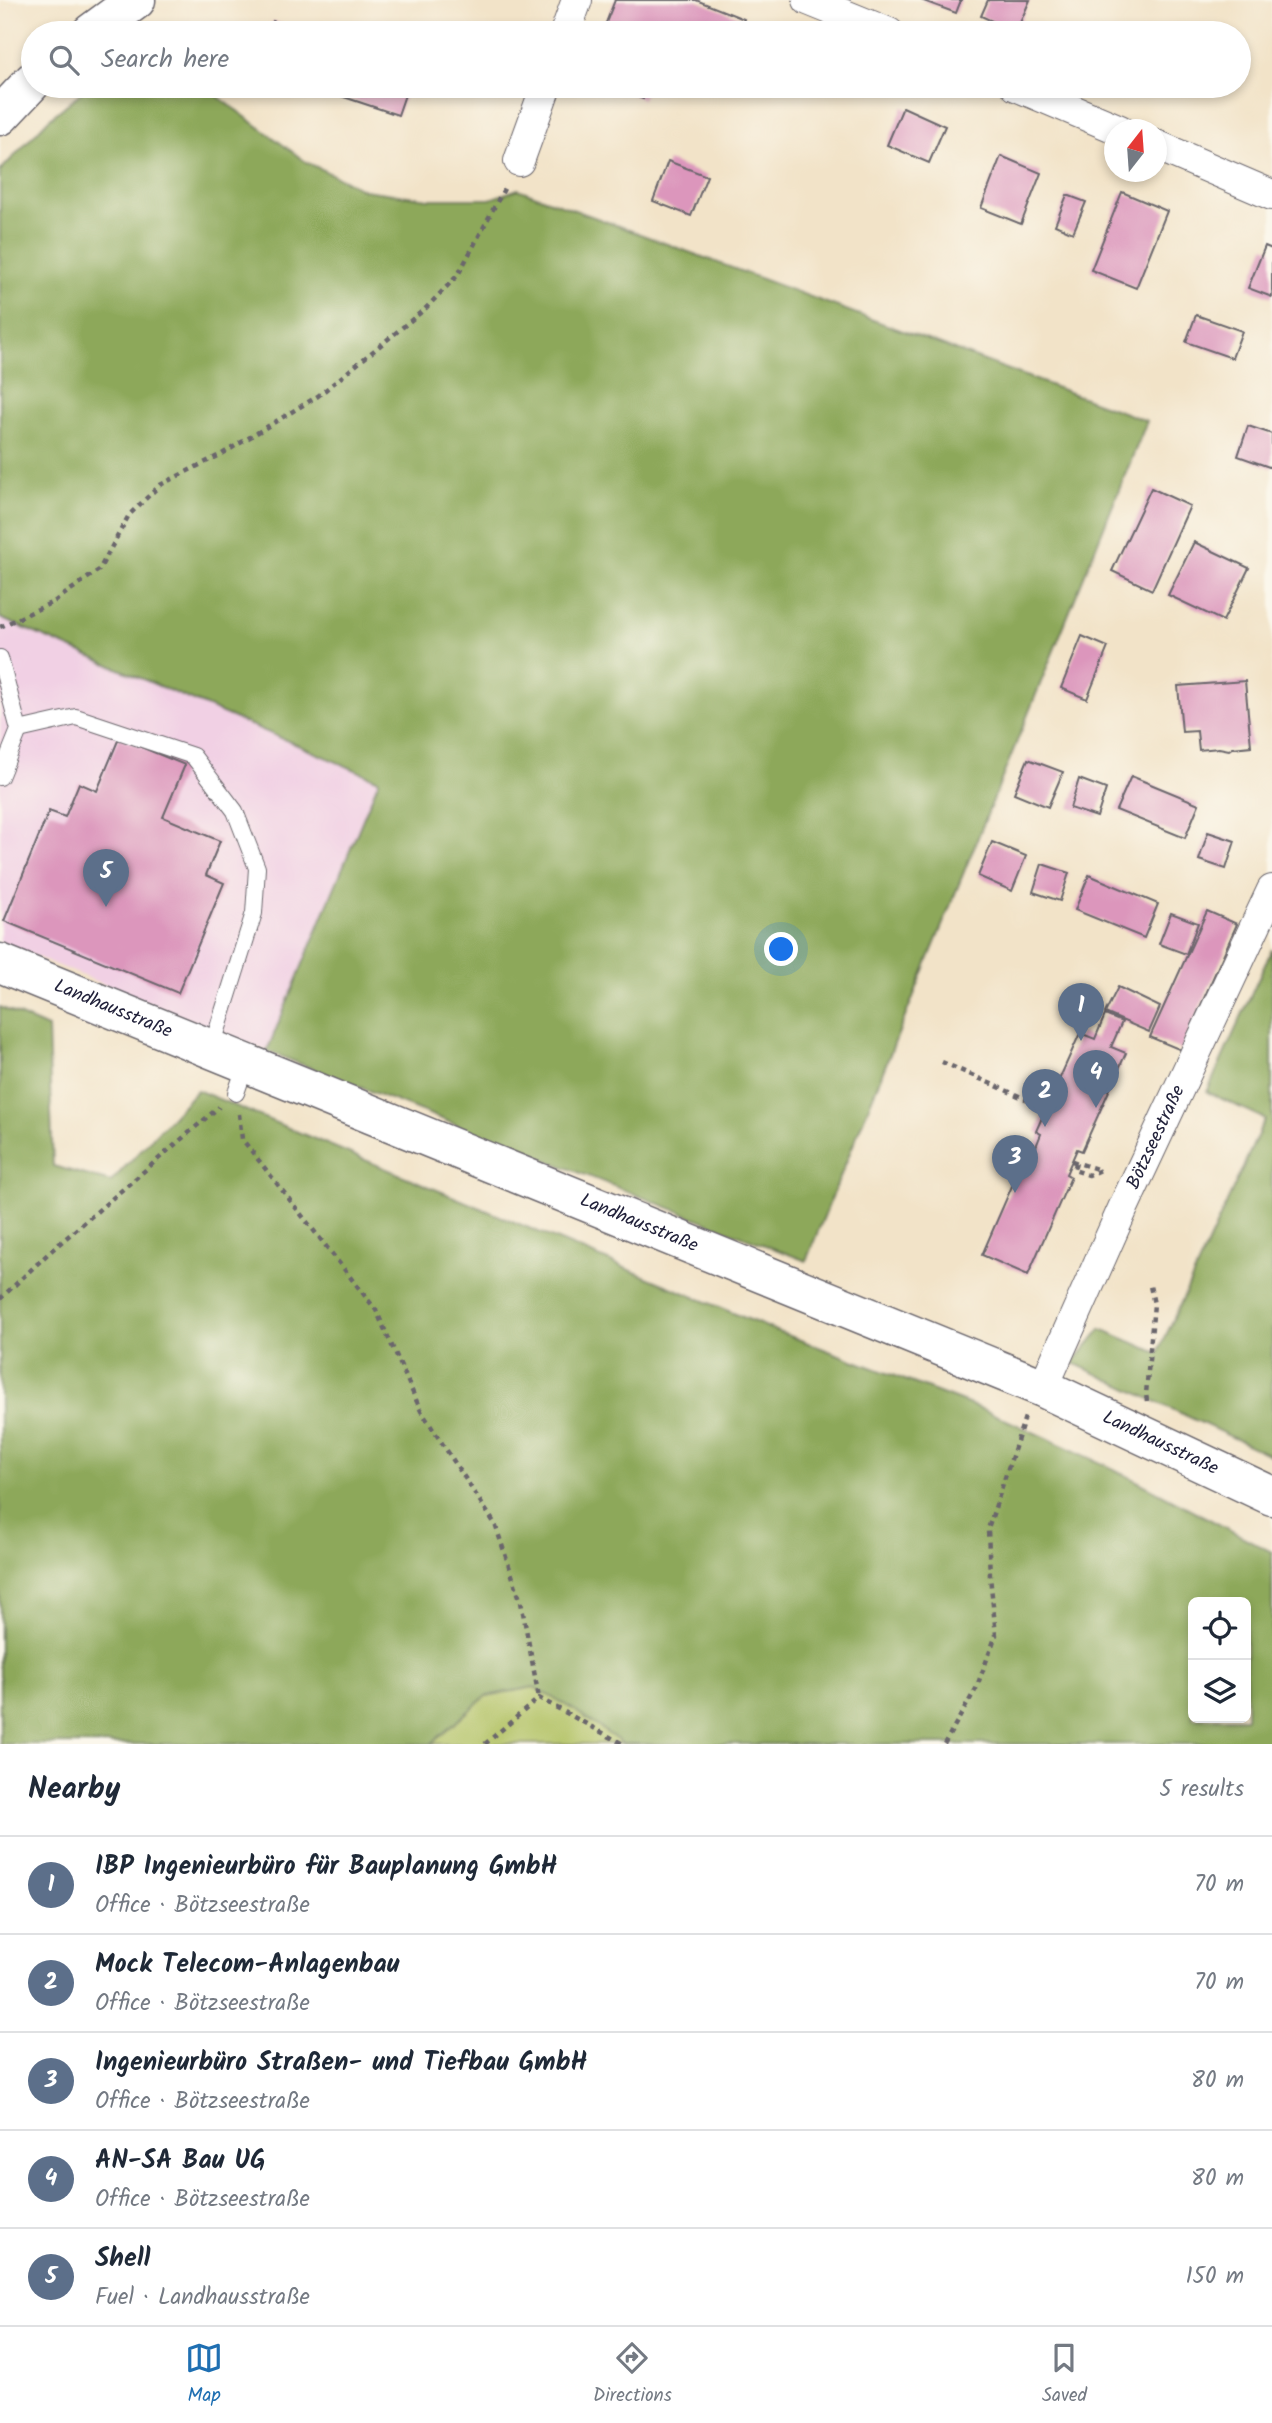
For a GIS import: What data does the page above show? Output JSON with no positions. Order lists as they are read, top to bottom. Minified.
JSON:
{"streets":{"street":["Landhausstraße","Bötzseestraße"]},"crossings":[["Landhausstraße","Bötzseestraße"]],"north":"top","page":{"search":"Search here","pins":["5","1","4","2","3"],"heading":["Nearby","5 results"],"list":[{"mark":"1","name":"IBP Ingenieurbüro für Bauplanung GmbH","note":"Office · Bötzseestraße","value":"70 m"},{"mark":"2","name":"Mock Telecom-Anlagenbau","note":"Office · Bötzseestraße","value":"70 m"},{"mark":"3","name":"Ingenieurbüro Straßen- und Tiefbau GmbH","note":"Office · Bötzseestraße","value":"80 m"},{"mark":"4","name":"AN-SA Bau UG","note":"Office · Bötzseestraße","value":"80 m"},{"mark":"5","name":"Shell","note":"Fuel · Landhausstraße","value":"150 m"}],"nav":["Map","Directions","Saved"]}}
